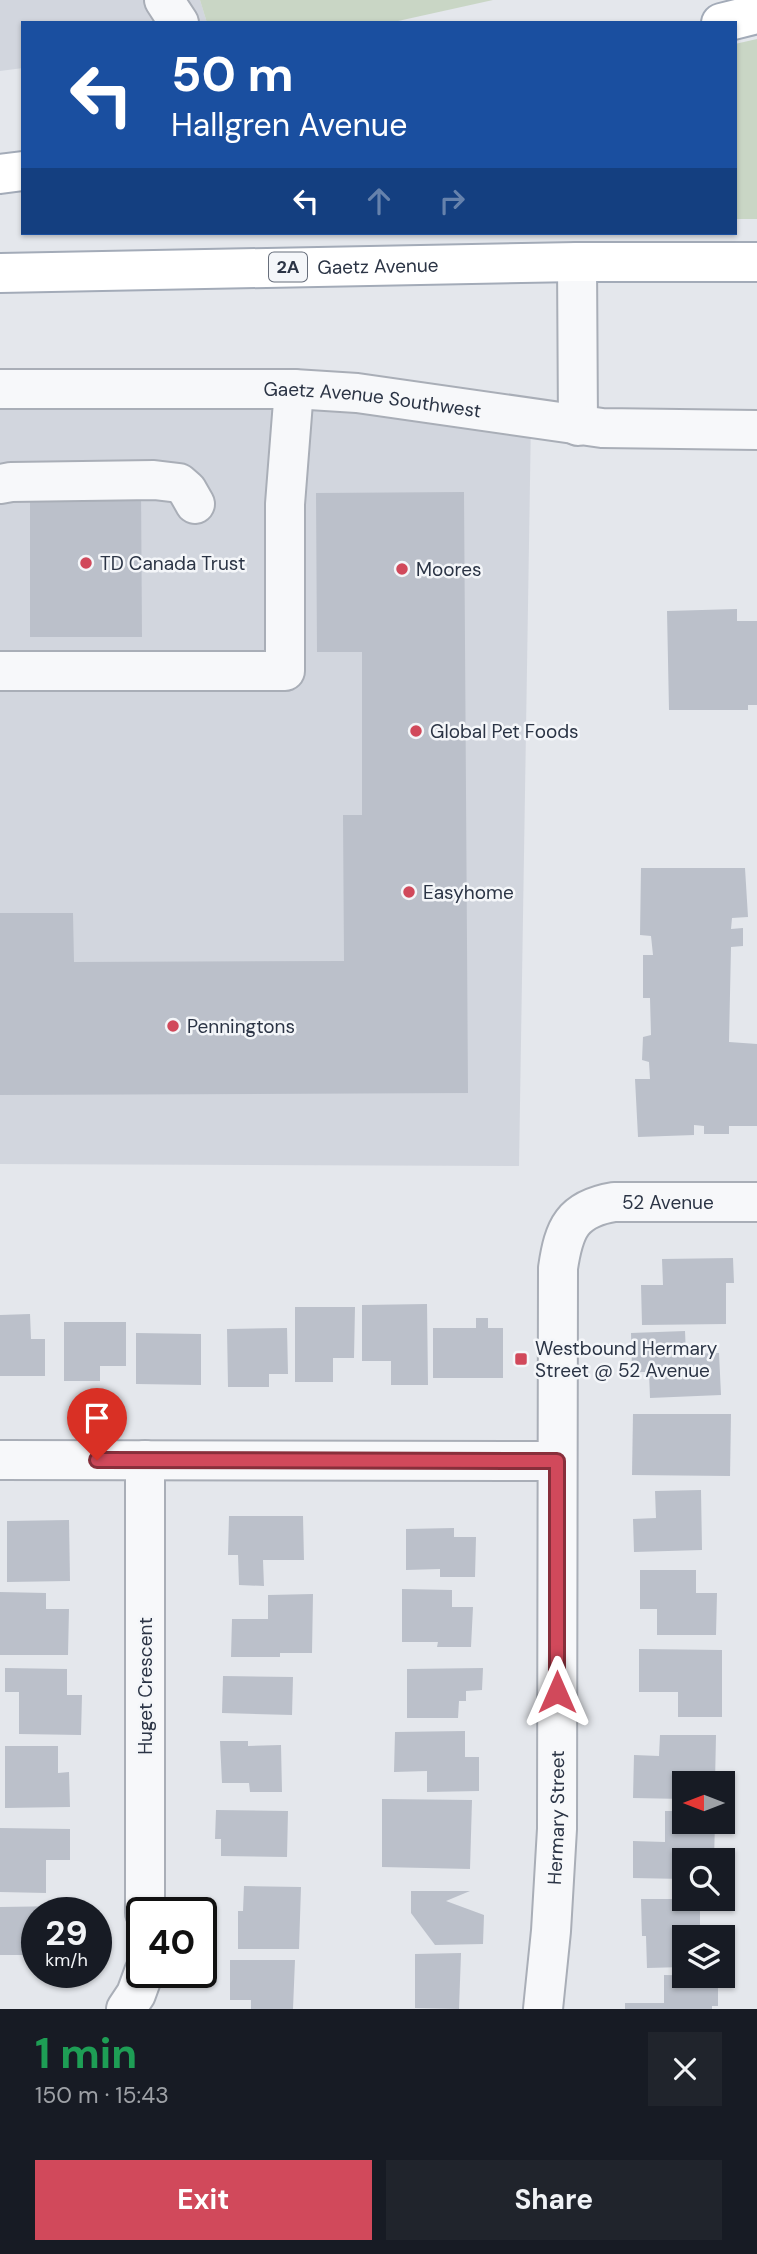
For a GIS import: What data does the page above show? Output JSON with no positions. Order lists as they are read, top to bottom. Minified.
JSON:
{"streets":{"main road":["Gaetz Avenue","2A"],"street":["Gaetz Avenue Southwest","52 Avenue","Huget Crescent","Hermary Street"]},"crossings":[["52 Avenue","Hermary Street"]],"places":{"other":["TD Canada Trust","Moores","Global Pet Foods","Easyhome","Penningtons"],"transit":["Westbound Hermary Street @ 52 Avenue"]},"north":"left","page":{"turn":["50 m","Hallgren Avenue"],"speed":"29 km/h","limit":"40","heading":["1 min","150 m · 15:43"],"buttons":["Exit","Share"]}}
